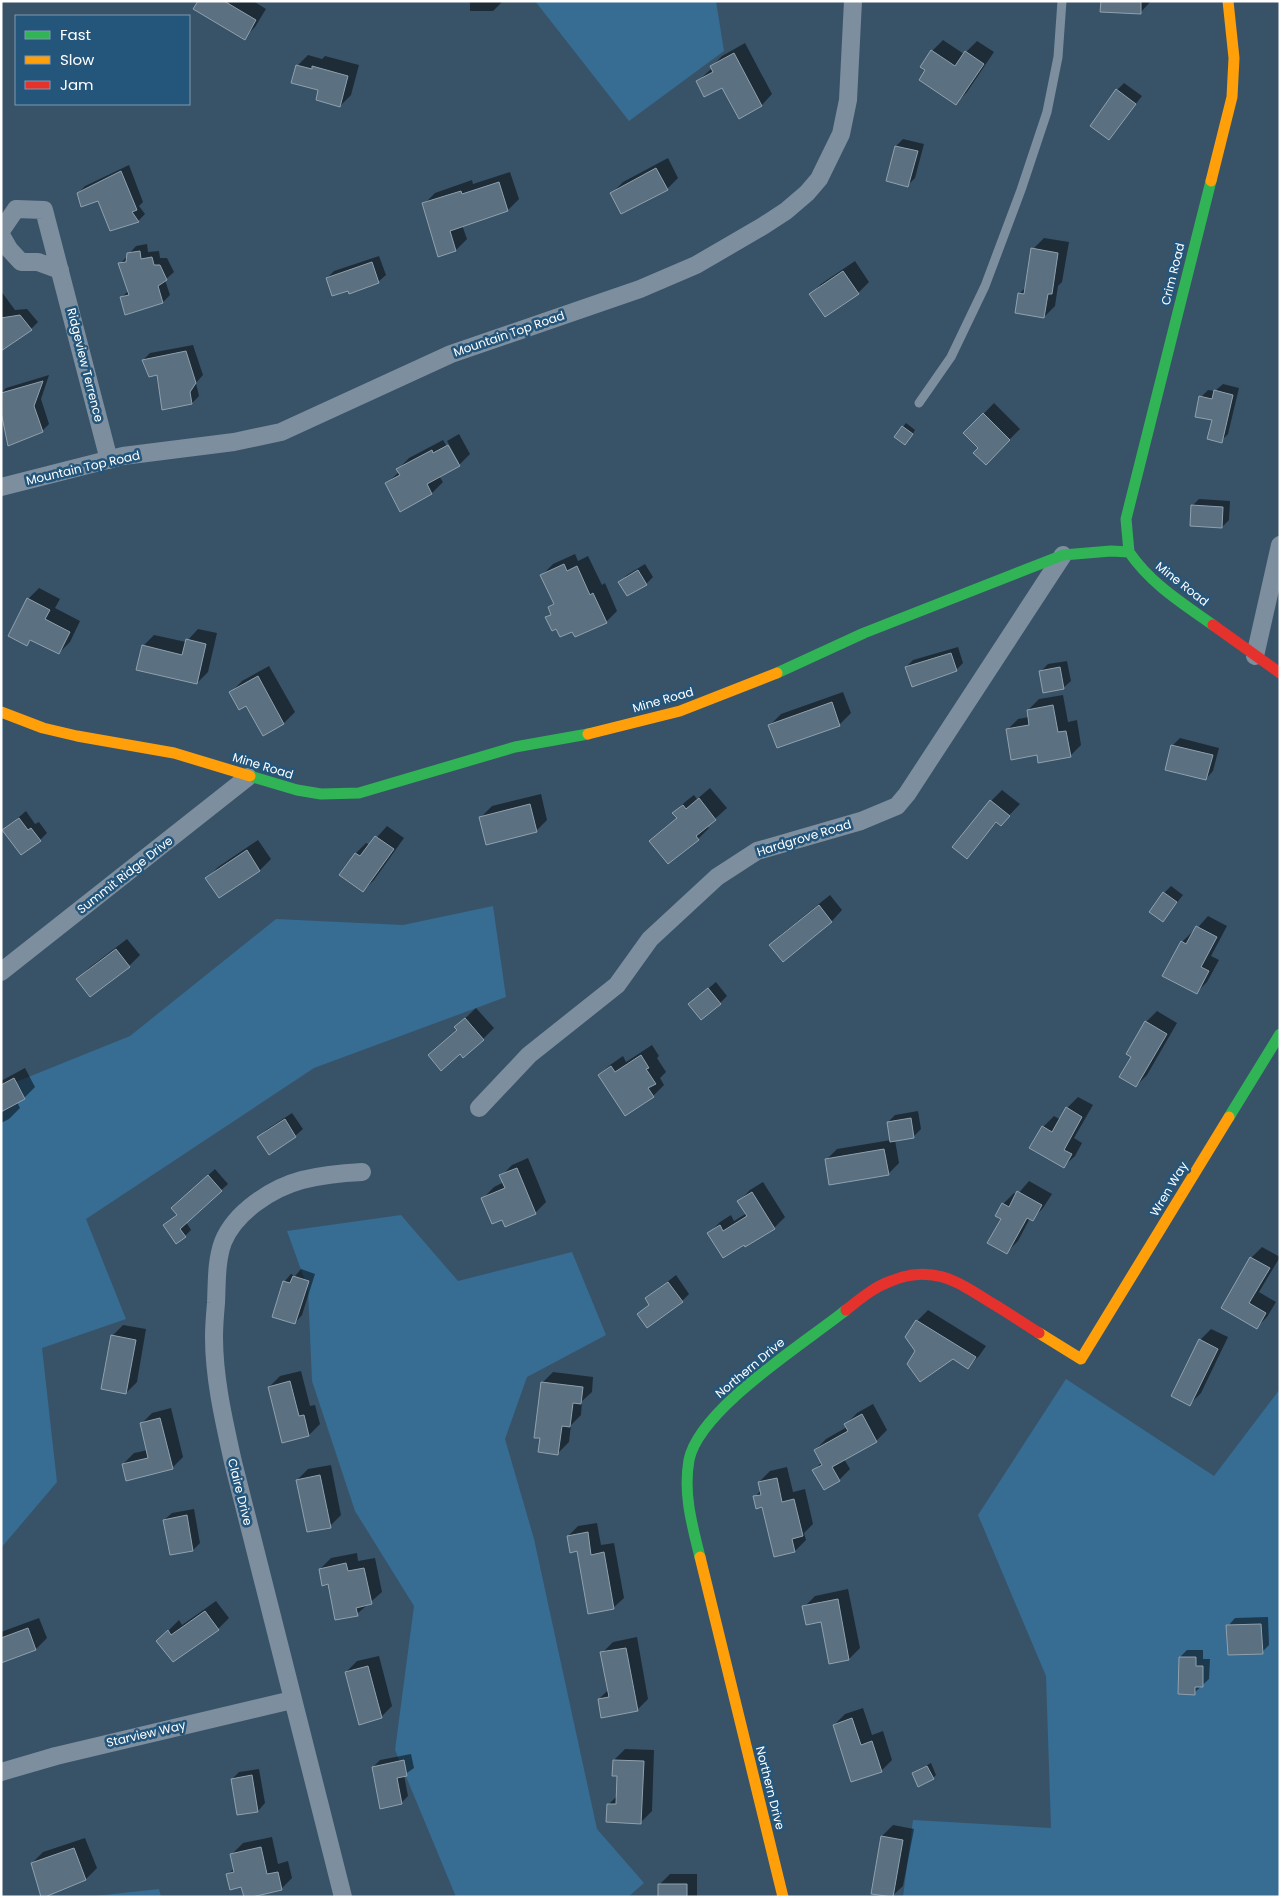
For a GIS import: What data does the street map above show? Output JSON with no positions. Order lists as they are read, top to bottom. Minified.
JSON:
{"streets":{"street":["Crim Road","Mountain Top Road","Ridgeview Terrence","Mine Road","Hardgrove Road","Summit Ridge Drive","Wren Way","Northern Drive","Claire Drive","Starview Way"]},"crossings":[["Crim Road","Mine Road"],["Mountain Top Road","Ridgeview Terrence"],["Mine Road","Hardgrove Road"],["Mine Road","Summit Ridge Drive"],["Wren Way","Northern Drive"],["Claire Drive","Starview Way"]],"legend":["Fast","Slow","Jam"]}
